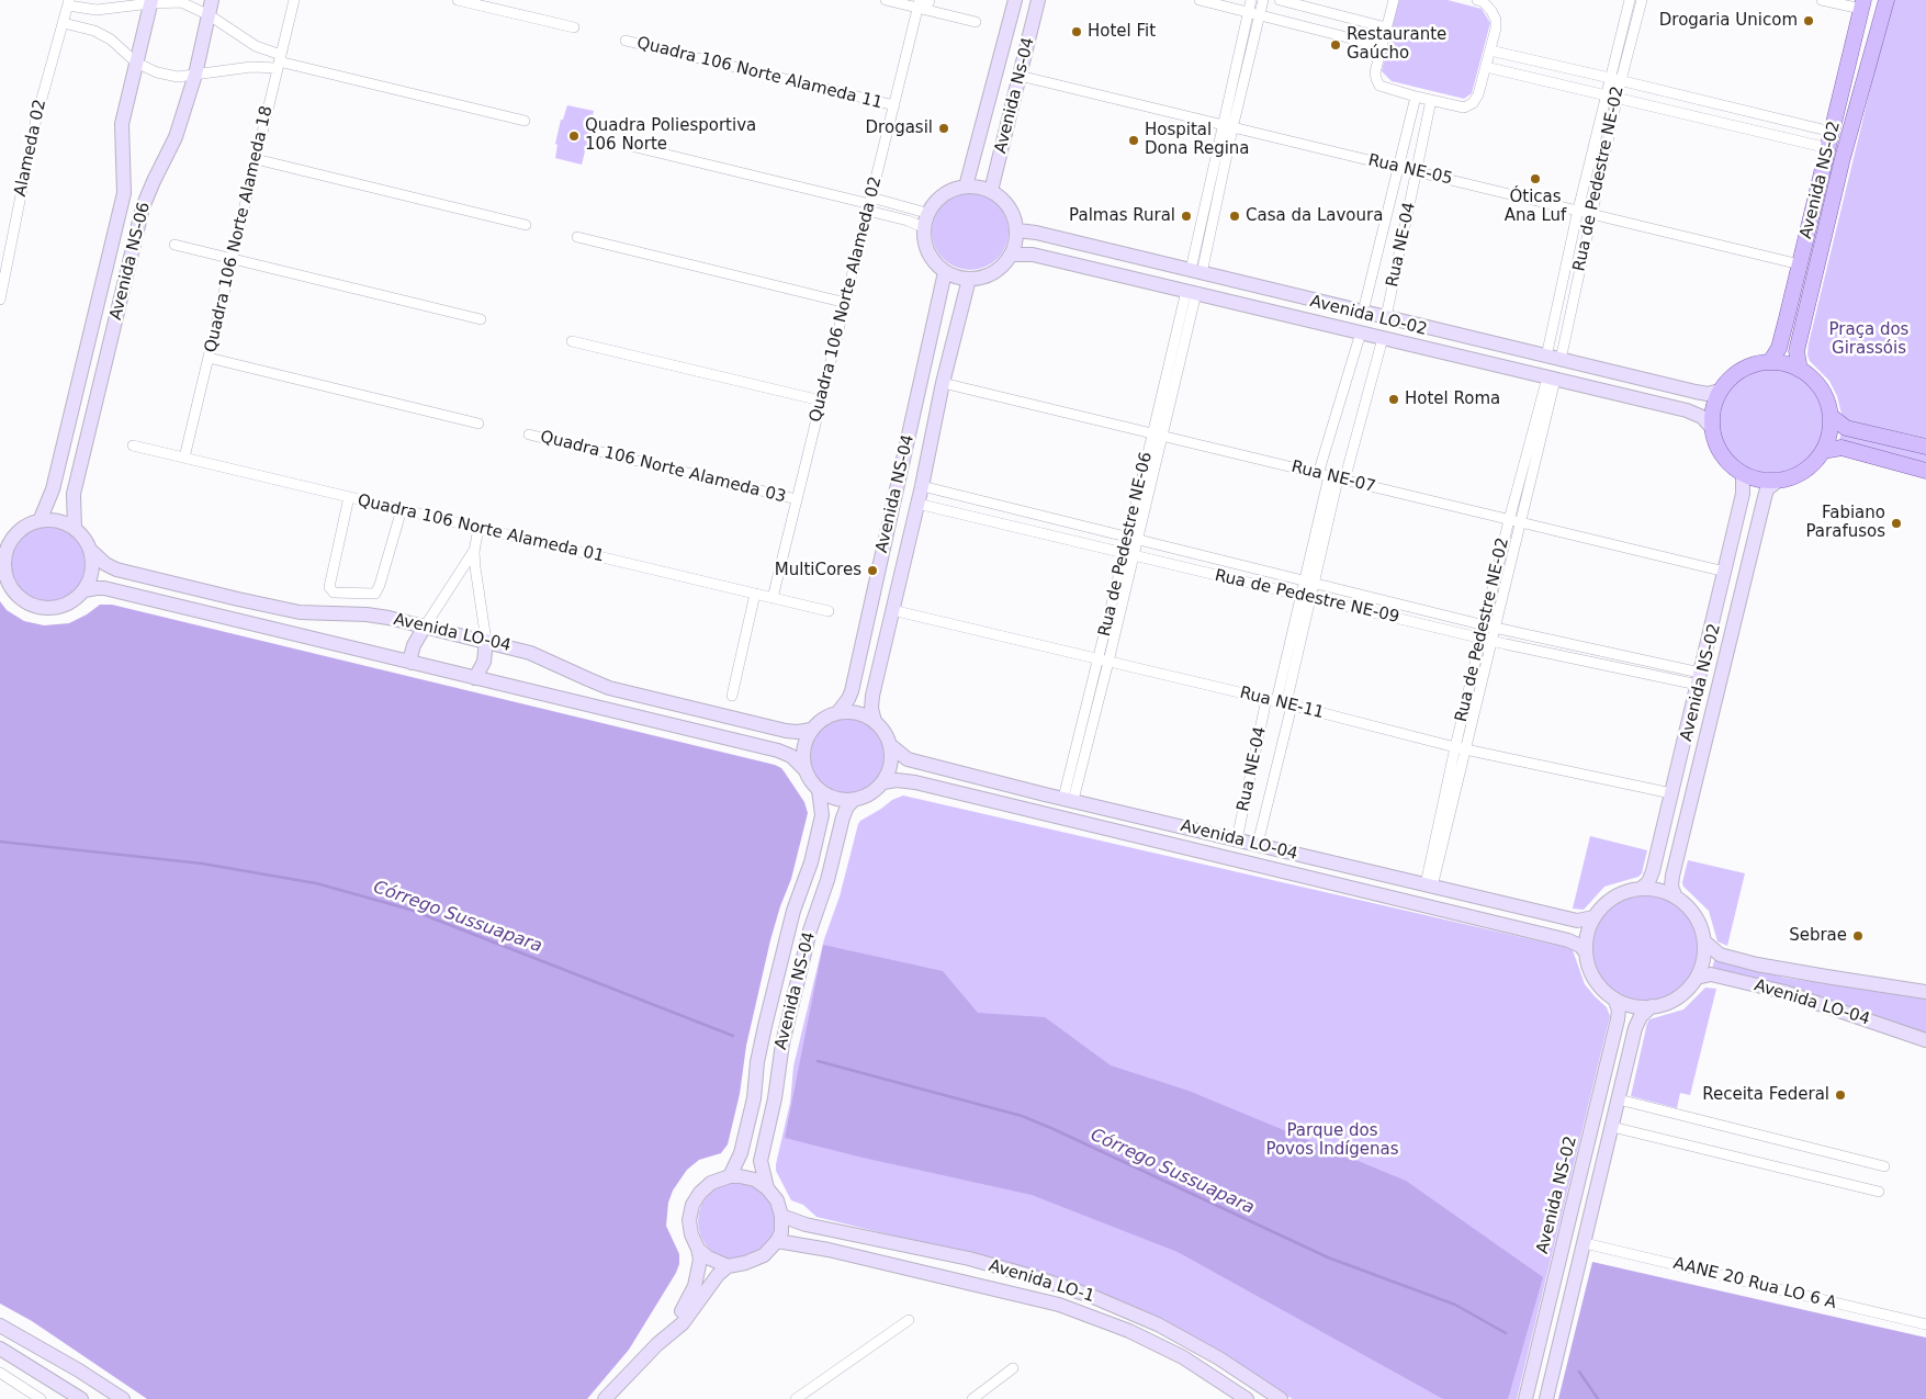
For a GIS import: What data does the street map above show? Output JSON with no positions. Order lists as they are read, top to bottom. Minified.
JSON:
{"streets":{"main road":["Avenida NS-02"],"street":["Quadra 106 Norte Alameda 11","Avenida Ns-04","Alameda 02","Rua NE-05","Rua de Pedestre NE-02","Quadra 106 Norte Alameda 18","Rua NE-04","Avenida NS-06","Quadra 106 Norte Alameda 02","Avenida LO-02","Quadra 106 Norte Alameda 03","Rua NE-07","Avenida NS-04","Quadra 106 Norte Alameda 01","Rua de Pedestre NE-06","Rua de Pedestre NE-09","Avenida LO-04","Rua NE-11","Avenida LO-1","AANE 20 Rua LO 6 A"]},"crossings":[["Quadra 106 Norte Alameda 11","Quadra 106 Norte Alameda 02"],["Avenida Ns-04","Rua NE-05"],["Avenida Ns-04","Avenida LO-02"],["Avenida Ns-04","Avenida NS-04"],["Rua NE-05","Rua de Pedestre NE-02"],["Rua NE-05","Avenida NS-02"],["Rua NE-05","Rua NE-04"],["Rua de Pedestre NE-02","Avenida LO-02"],["Rua de Pedestre NE-02","Rua NE-07"],["Rua de Pedestre NE-02","Rua de Pedestre NE-09"],["Rua de Pedestre NE-02","Avenida LO-04"],["Rua de Pedestre NE-02","Rua NE-11"],["Avenida NS-02","Avenida LO-02"],["Avenida NS-02","Rua NE-07"],["Avenida NS-02","Rua de Pedestre NE-09"],["Avenida NS-02","Avenida LO-04"],["Avenida NS-02","Rua NE-11"],["Quadra 106 Norte Alameda 18","Quadra 106 Norte Alameda 01"],["Rua NE-04","Avenida LO-02"],["Rua NE-04","Avenida LO-04"],["Rua NE-04","Rua NE-11"],["Avenida NS-06","Avenida LO-04"],["Quadra 106 Norte Alameda 02","Quadra 106 Norte Alameda 03"],["Quadra 106 Norte Alameda 02","Quadra 106 Norte Alameda 01"],["Avenida LO-02","Avenida NS-04"],["Avenida LO-02","Rua de Pedestre NE-06"],["Rua NE-07","Avenida NS-04"],["Rua NE-07","Rua de Pedestre NE-06"],["Avenida NS-04","Rua de Pedestre NE-09"],["Avenida NS-04","Avenida LO-04"],["Avenida NS-04","Rua NE-11"],["Avenida NS-04","Avenida LO-1"],["Rua de Pedestre NE-06","Rua de Pedestre NE-09"],["Rua de Pedestre NE-06","Avenida LO-04"],["Rua de Pedestre NE-06","Rua NE-11"]],"water":["Córrego Sussuapara"],"parks":["Praça dos Girassóis","Parque dos Povos Indígenas"],"places":["Drogaria Unicom","Hotel Fit","Restaurante Gaúcho","Drogasil","Quadra Poliesportiva 106 Norte","Hospital Dona Regina","Óticas Ana Luf","Palmas Rural","Casa da Lavoura","Hotel Roma","Fabiano Parafusos","MultiCores","Sebrae","Receita Federal"]}
